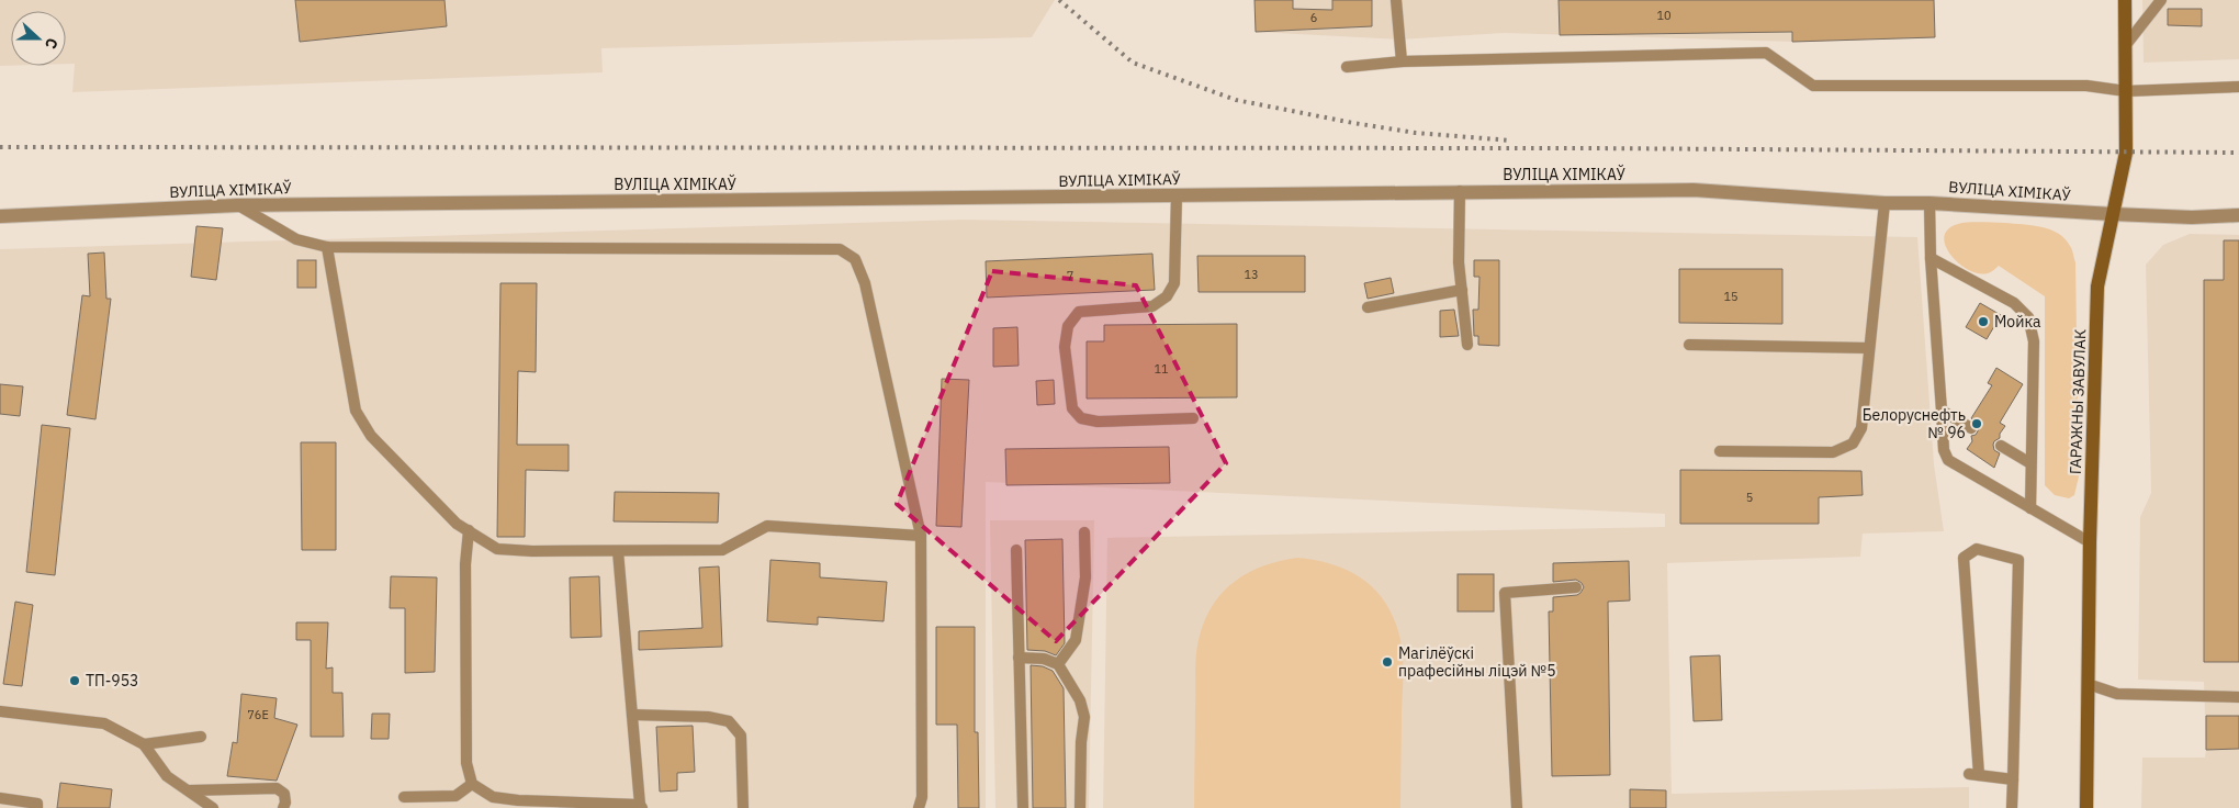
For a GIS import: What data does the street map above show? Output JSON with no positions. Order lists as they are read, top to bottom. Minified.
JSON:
{"streets":{"street":["ВУЛІЦА ХІМІКАЎ","ГАРАЖНЫ ЗАВУЛАК"]},"crossings":[["ВУЛІЦА ХІМІКАЎ","ГАРАЖНЫ ЗАВУЛАК"]],"places":["Мойка","Белоруснефть № 96","Магілёўскі прафесійны ліцэй №5","ТП-953"],"house_numbers":["10","6","13","7","15","11","5","76Е"],"north":"right"}
